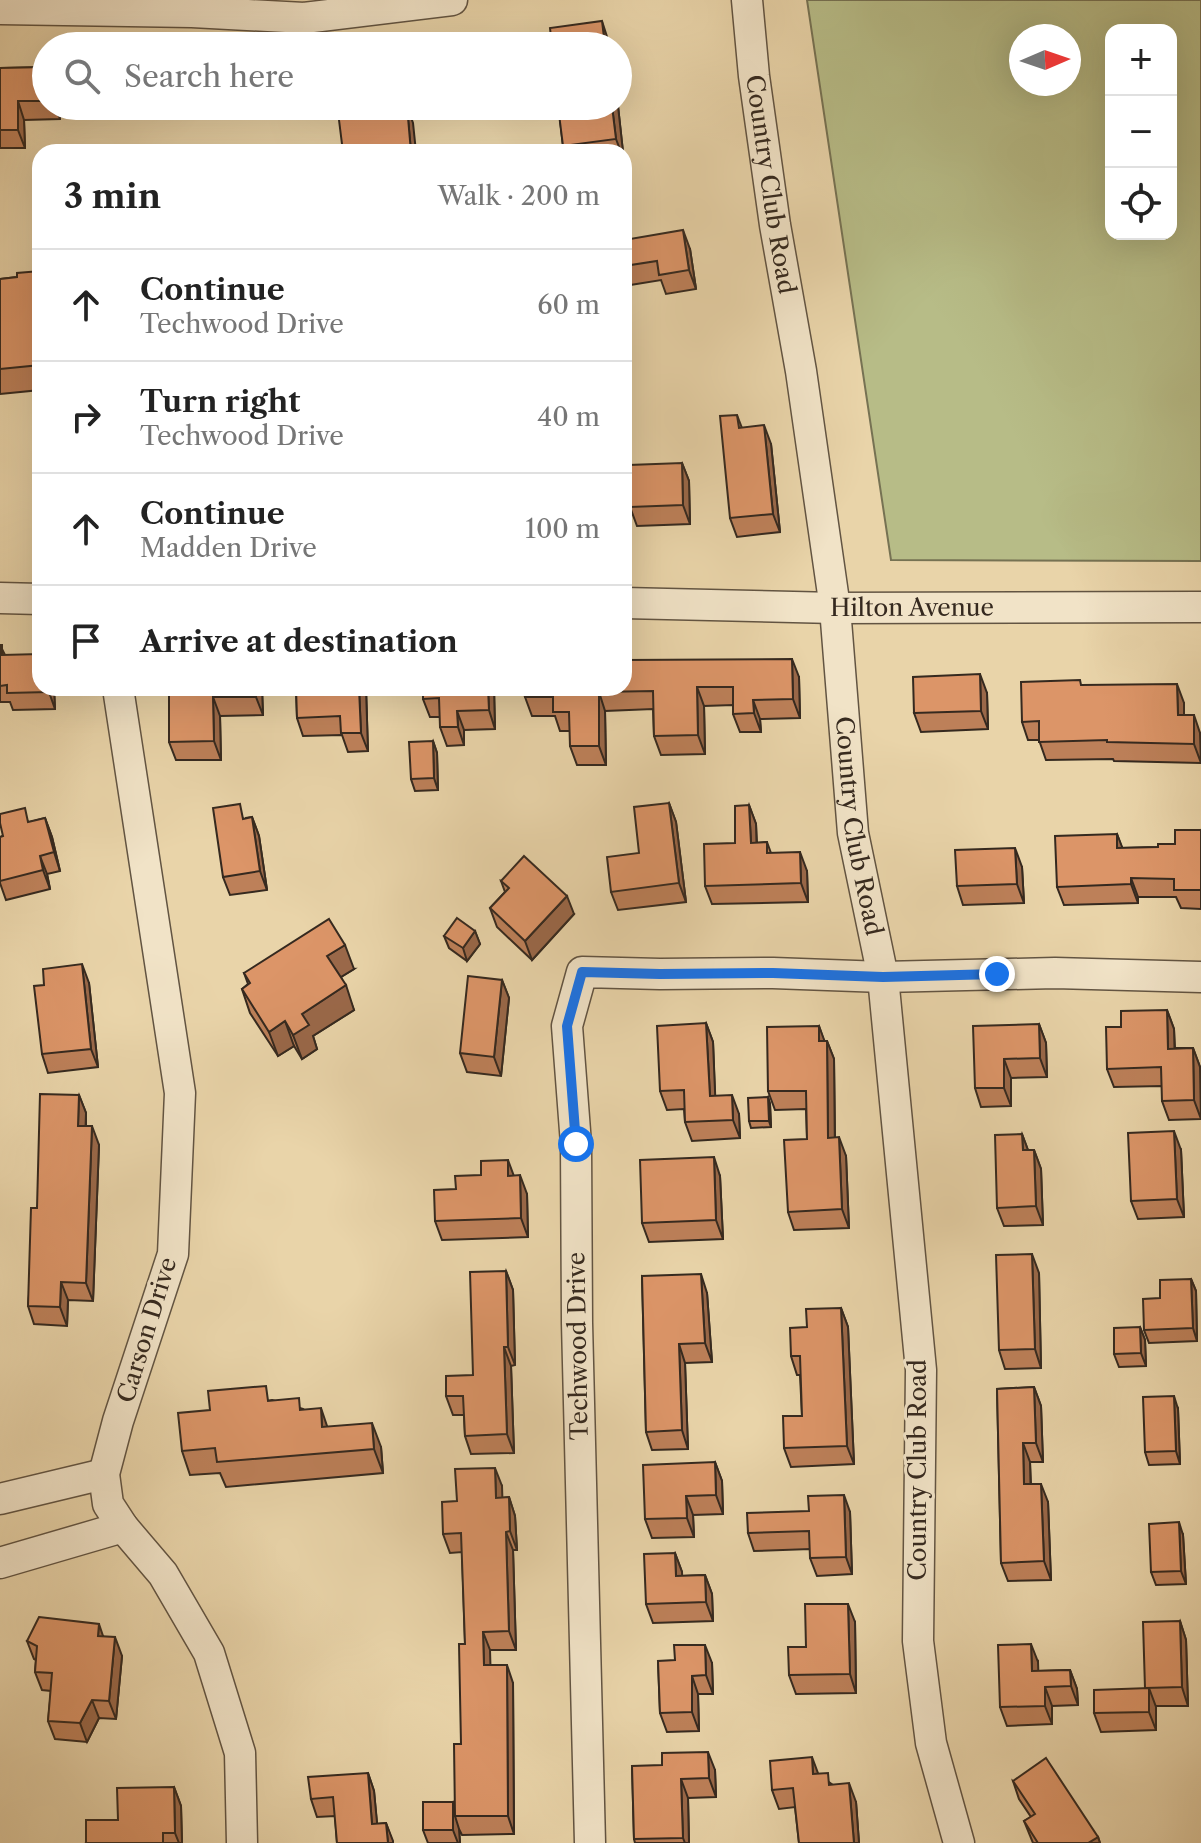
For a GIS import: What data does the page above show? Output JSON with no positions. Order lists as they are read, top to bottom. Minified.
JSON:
{"streets":{"street":["Country Club Road","Hilton Avenue","Carson Drive","Techwood Drive"]},"crossings":[["Country Club Road","Hilton Avenue"],["Country Club Road","Techwood Drive"]],"north":"right","page":{"map_buttons":["+","−"],"search":"Search here","heading":["3 min","Walk · 200 m"],"list":[["Continue","Techwood Drive","60 m"],["Turn right","Techwood Drive","40 m"],["Continue","Madden Drive","100 m"],"Arrive at destination"]}}
